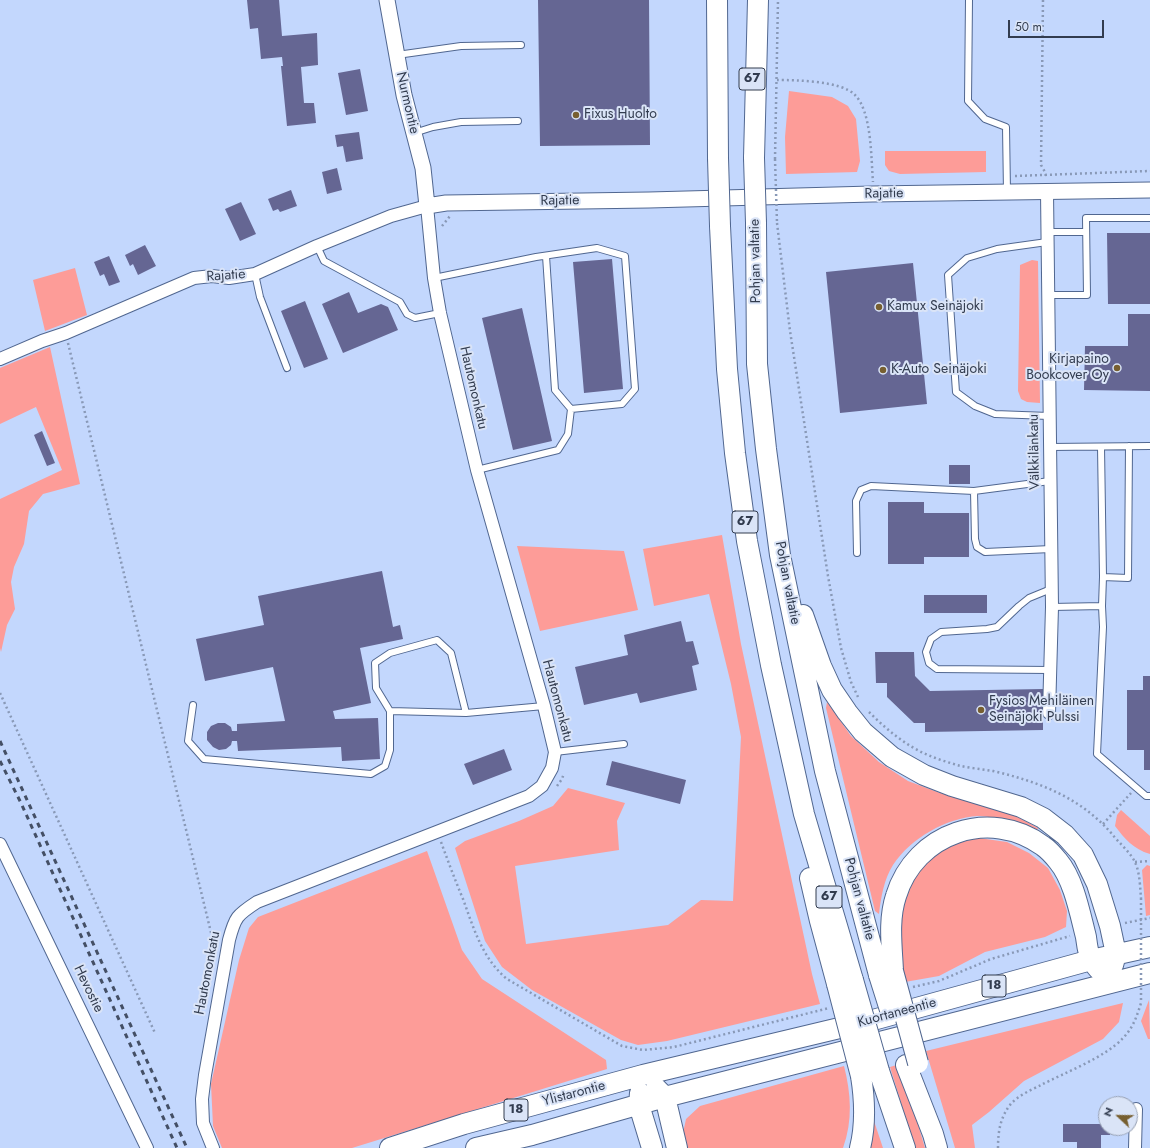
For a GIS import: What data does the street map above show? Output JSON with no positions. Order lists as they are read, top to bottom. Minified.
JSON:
{"streets":{"highway":["67","Pohjan valtatie","18","Kuortaneentie","Ylistarontie"],"street":["Nurmontie","Rajatie","Hautomonkatu","Välkkilänkatu","Hevostie"]},"crossings":[["Nurmontie","Rajatie"],["Nurmontie","Hautomonkatu"],["Rajatie","Hautomonkatu"],["Rajatie","Välkkilänkatu"],["Kuortaneentie","Ylistarontie"]],"places":["Fixus Huolto","Kamux Seinäjoki","Kirjapaino Bookcover Oy","K-Auto Seinäjoki","Fysios Mehiläinen Seinäjoki Pulssi"],"scale_bar":"50 m","north":"left"}
